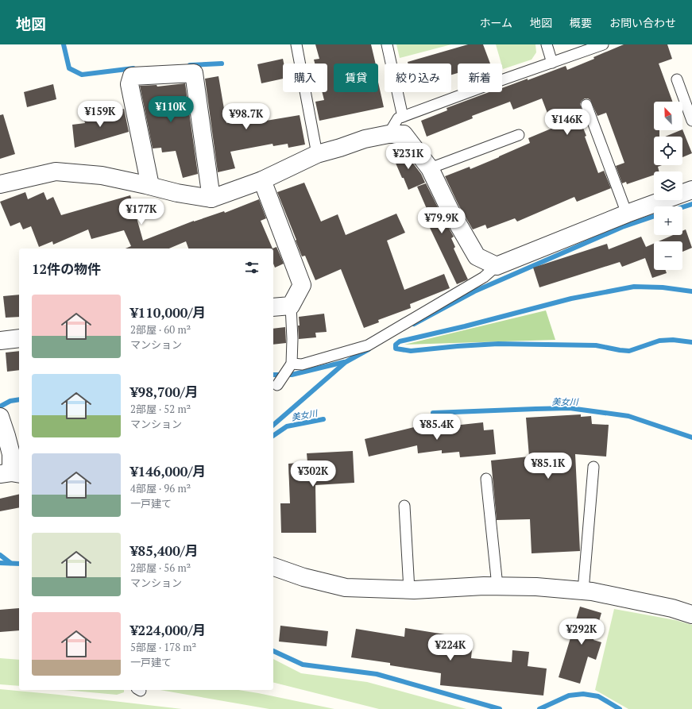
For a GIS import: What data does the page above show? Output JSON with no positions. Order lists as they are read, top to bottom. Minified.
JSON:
{"water":["美女川"],"north":"top left","page":{"header":"地図","nav":["ホーム","地図","概要","お問い合わせ"],"chip":["購入","賃貸","絞り込み","新着"],"price":["¥110K","¥159K","¥98.7K","¥146K","¥231K","¥177K","¥79.9K","¥85.4K","¥85.1K","¥302K","¥292K","¥224K"],"map_buttons":["+","−"],"heading":"12件の物件","list":[{"name":"¥110,000/月","note":"2部屋 · 60 m² · マンション"},{"name":"¥98,700/月","note":"2部屋 · 52 m² · マンション"},{"name":"¥146,000/月","note":"4部屋 · 96 m² · 一戸建て"},{"name":"¥85,400/月","note":"2部屋 · 56 m² · マンション"},{"name":"¥224,000/月","note":"5部屋 · 178 m² · 一戸建て"}]}}
